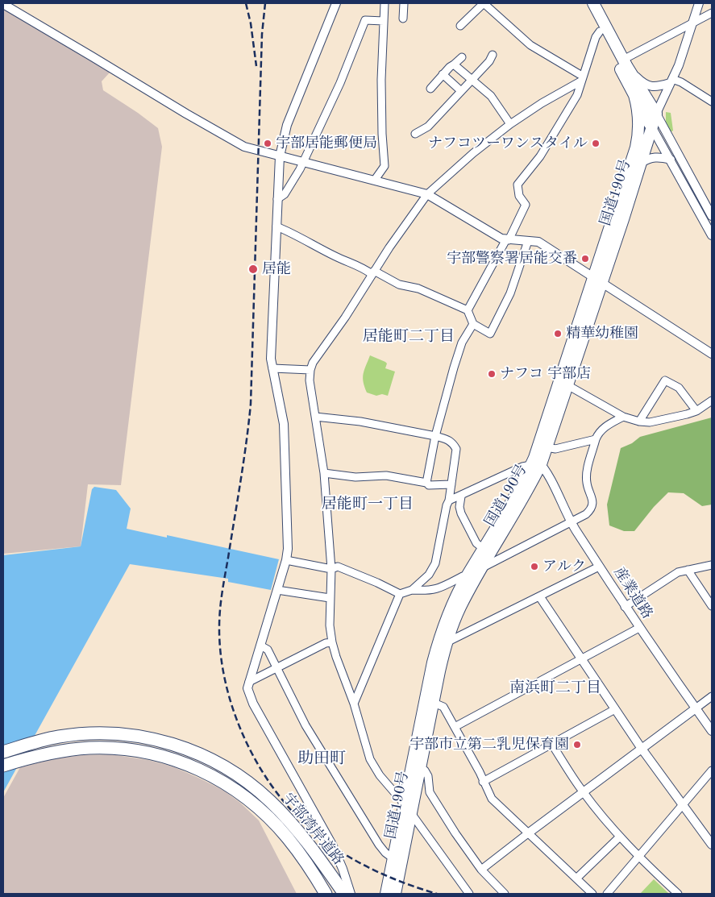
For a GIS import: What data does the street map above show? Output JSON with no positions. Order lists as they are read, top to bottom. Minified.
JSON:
{"streets":{"highway":["国道190号","宇部湾岸道路"],"street":["産業道路"]},"crossings":[["国道190号","産業道路"]],"districts":["居能町二丁目","居能町一丁目","南浜町二丁目","助田町"],"places":["宇部居能郵便局","ナフコツーワンスタイル","宇部警察署居能交番","居能","精華幼稚園","ナフコ 宇部店","アルク","宇部市立第二乳児保育園"]}
